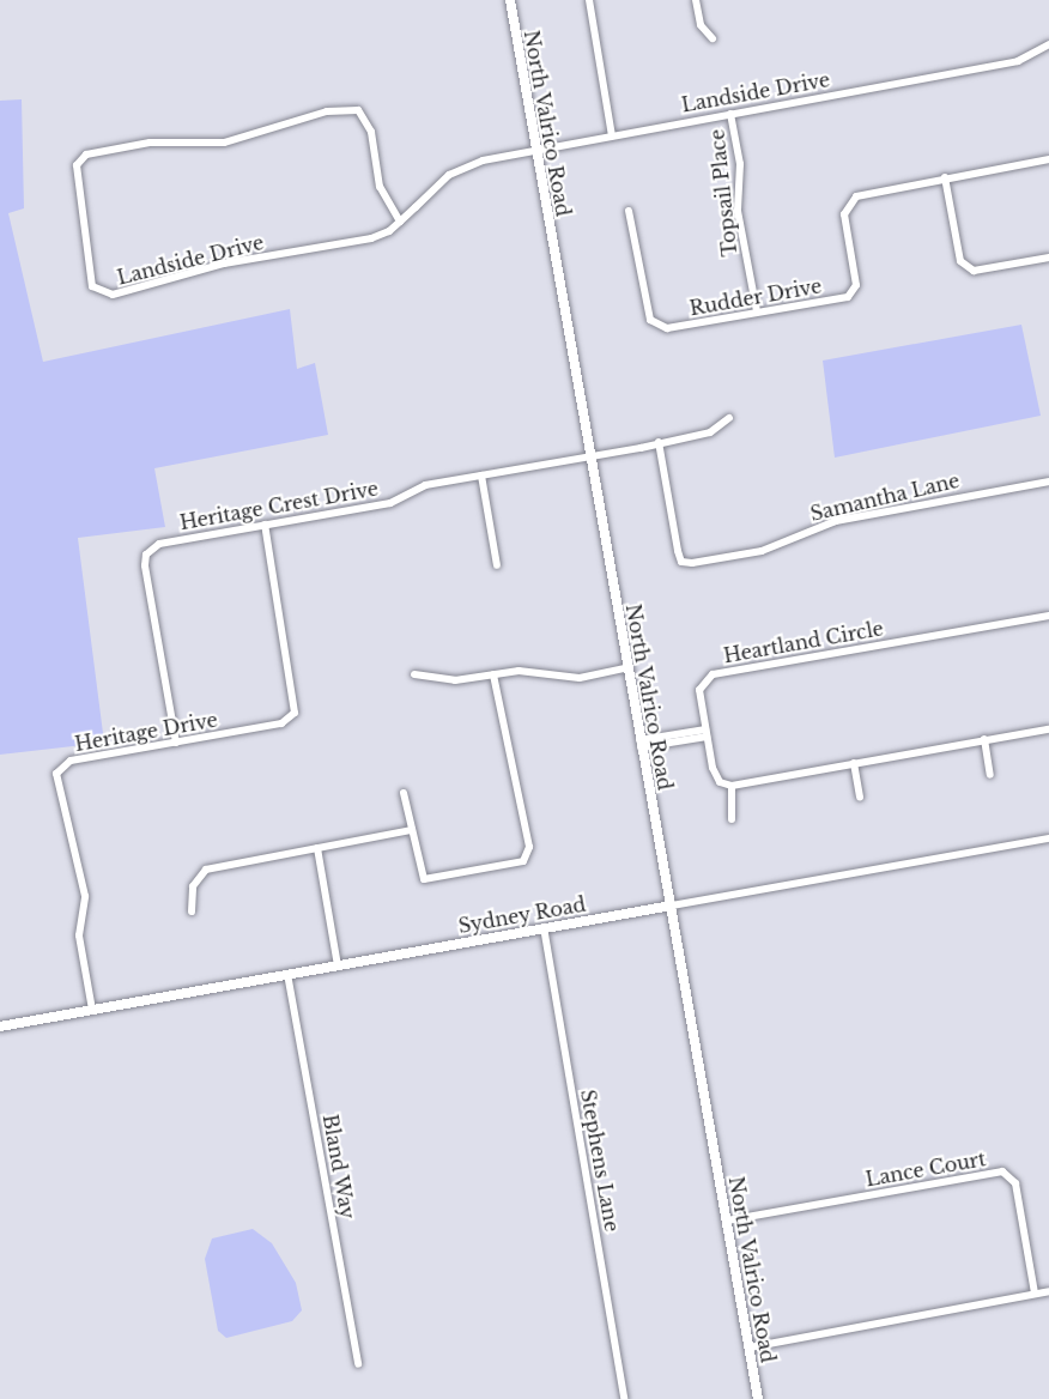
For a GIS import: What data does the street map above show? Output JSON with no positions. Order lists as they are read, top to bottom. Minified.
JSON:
{"streets":{"street":["Landside Drive","North Valrico Road","Topsail Place","Rudder Drive","Samantha Lane","Heritage Crest Drive","Heartland Circle","Heritage Drive","Sydney Road","Stephens Lane","Bland Way","Lance Court"]},"crossings":[["Landside Drive","North Valrico Road"],["Landside Drive","Topsail Place"],["North Valrico Road","Heritage Crest Drive"],["North Valrico Road","Sydney Road"],["North Valrico Road","Lance Court"],["Topsail Place","Rudder Drive"],["Samantha Lane","Heritage Crest Drive"],["Heritage Crest Drive","Heritage Drive"],["Heritage Drive","Sydney Road"],["Sydney Road","Stephens Lane"],["Sydney Road","Bland Way"]]}
